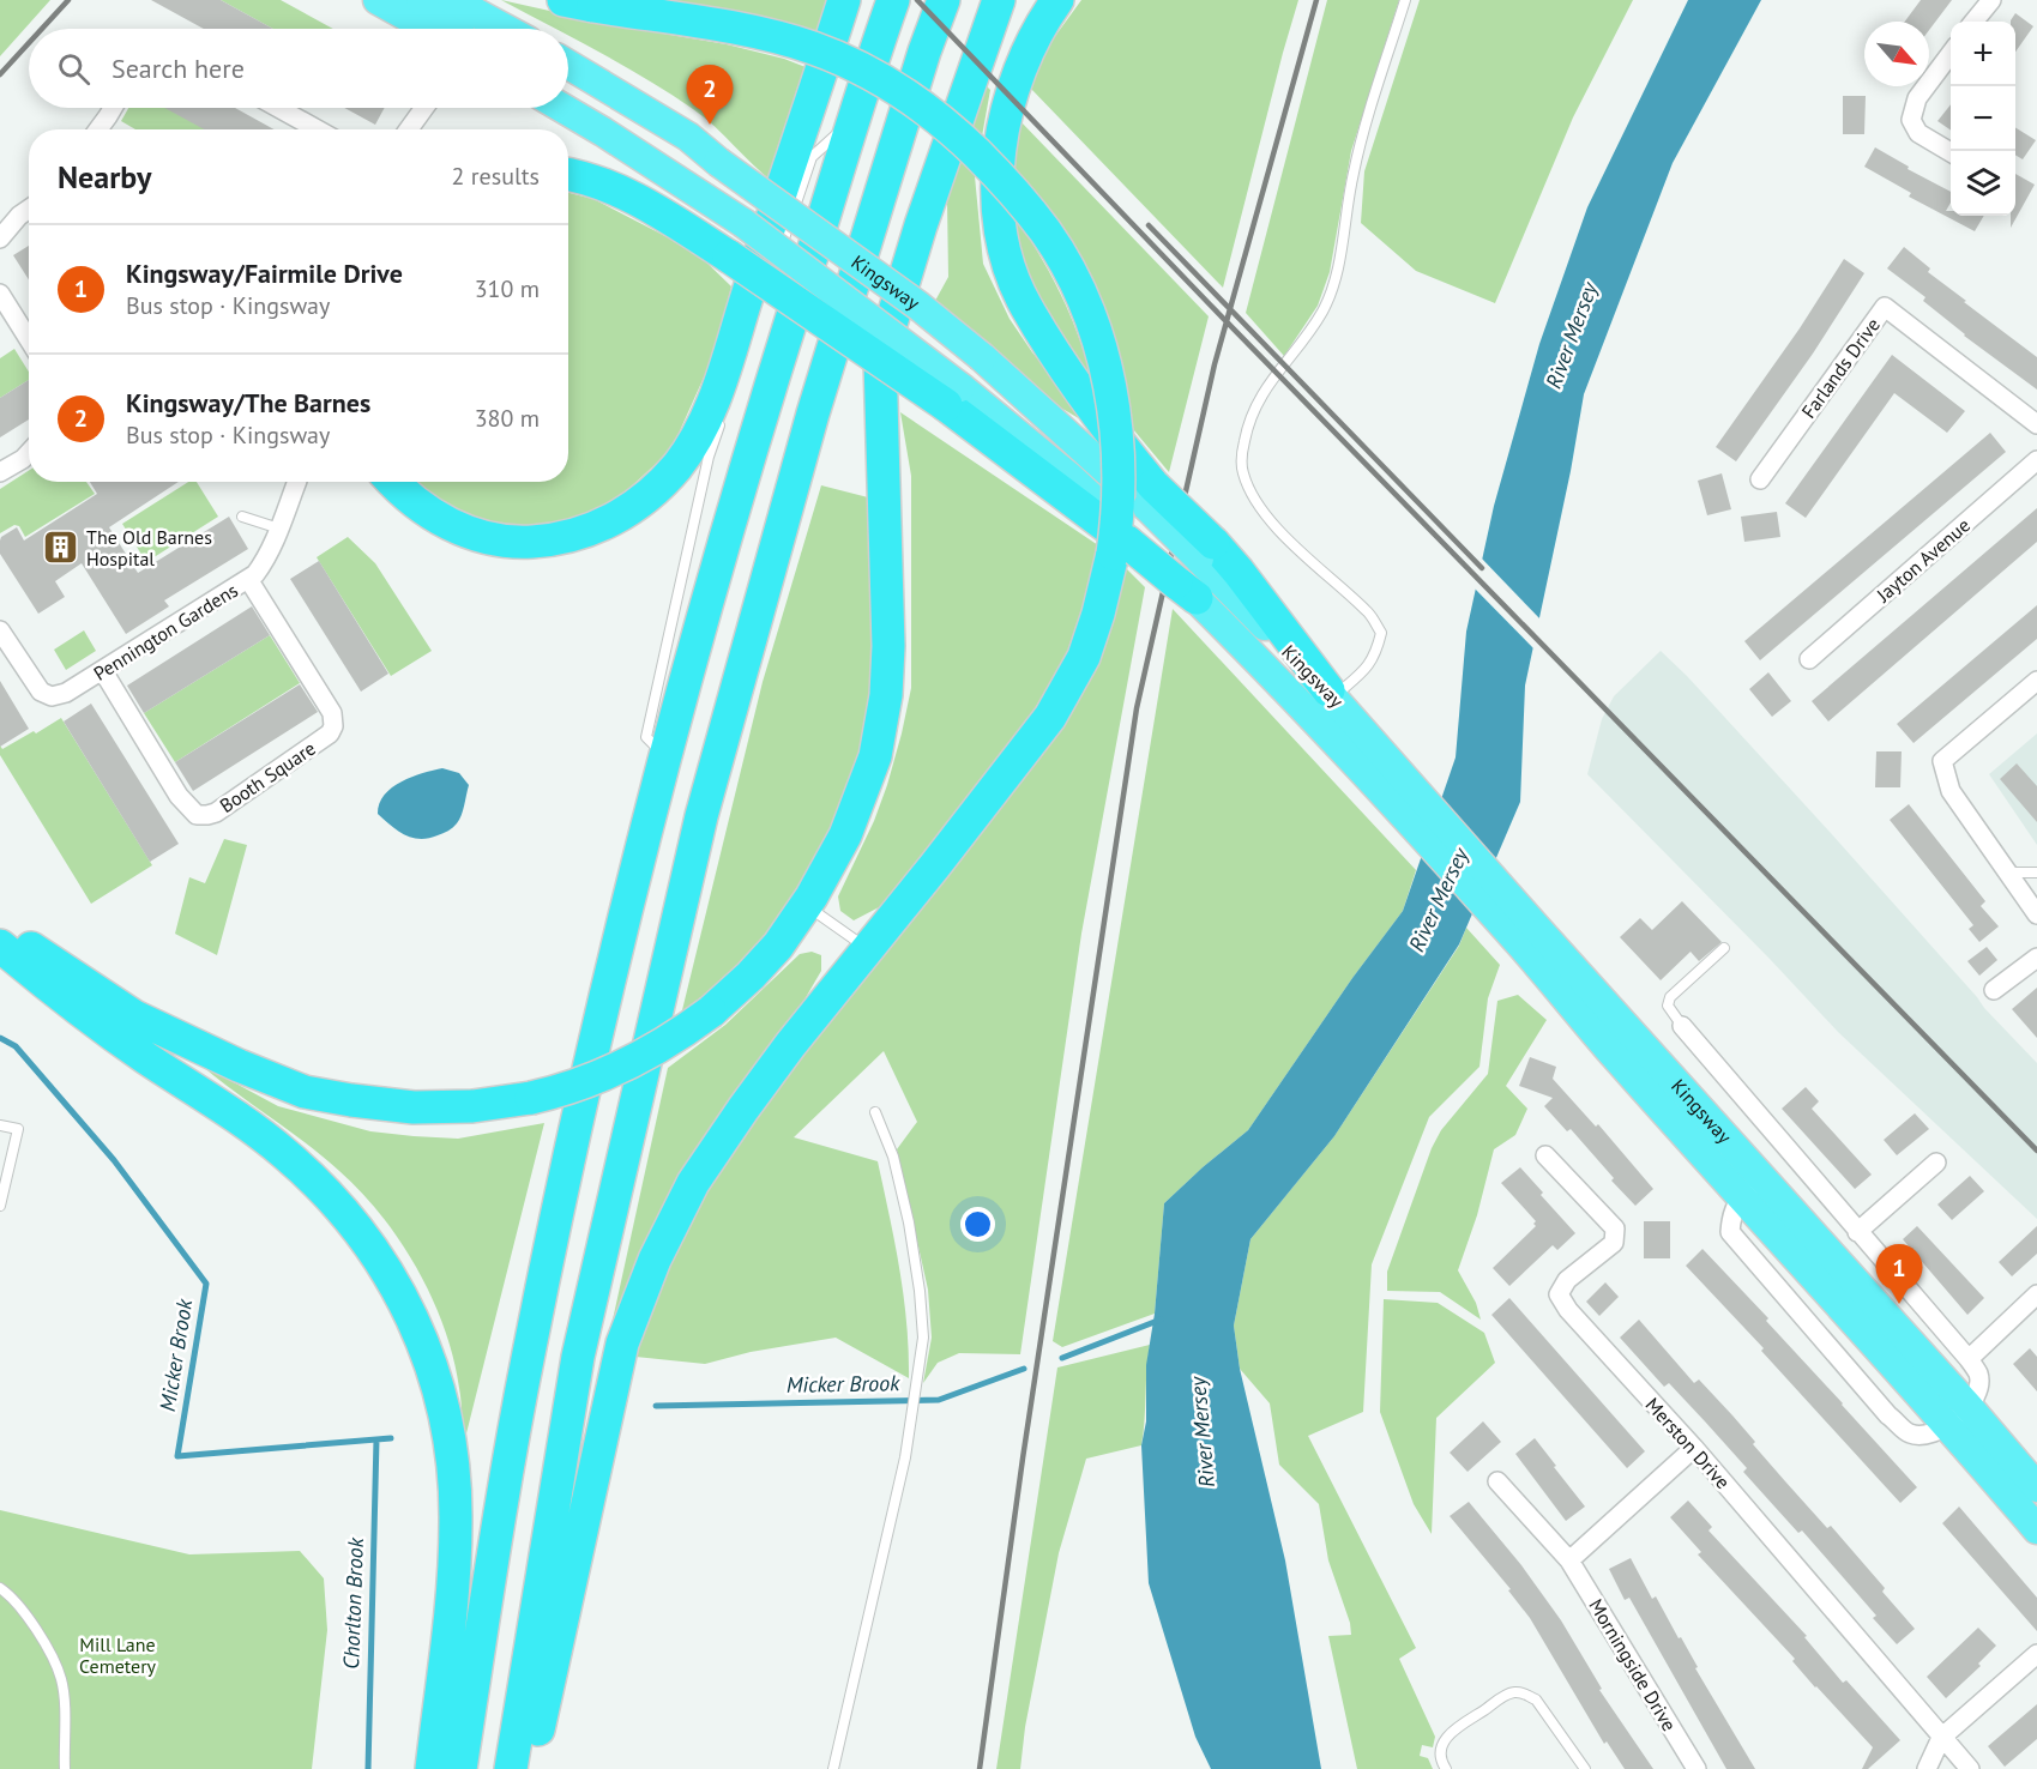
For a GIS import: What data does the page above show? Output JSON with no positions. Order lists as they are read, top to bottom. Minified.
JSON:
{"streets":{"highway":["Kingsway"],"street":["Farlands Drive","Jayton Avenue","Pennington Gardens","Booth Square","Merston Drive","Morningside Drive"]},"crossings":[["Pennington Gardens","Booth Square"]],"water":["River Mersey","Micker Brook","Chorlton Brook"],"parks":["Mill Lane Cemetery"],"places":{"building":["The Old Barnes Hospital"]},"north":"bottom right","page":{"map_buttons":["+","−"],"search":"Search here","pins":["2","1"],"heading":["Nearby","2 results"],"list":[{"mark":"1","name":"Kingsway/Fairmile Drive","note":"Bus stop · Kingsway","value":"310 m"},{"mark":"2","name":"Kingsway/The Barnes","note":"Bus stop · Kingsway","value":"380 m"}]}}
